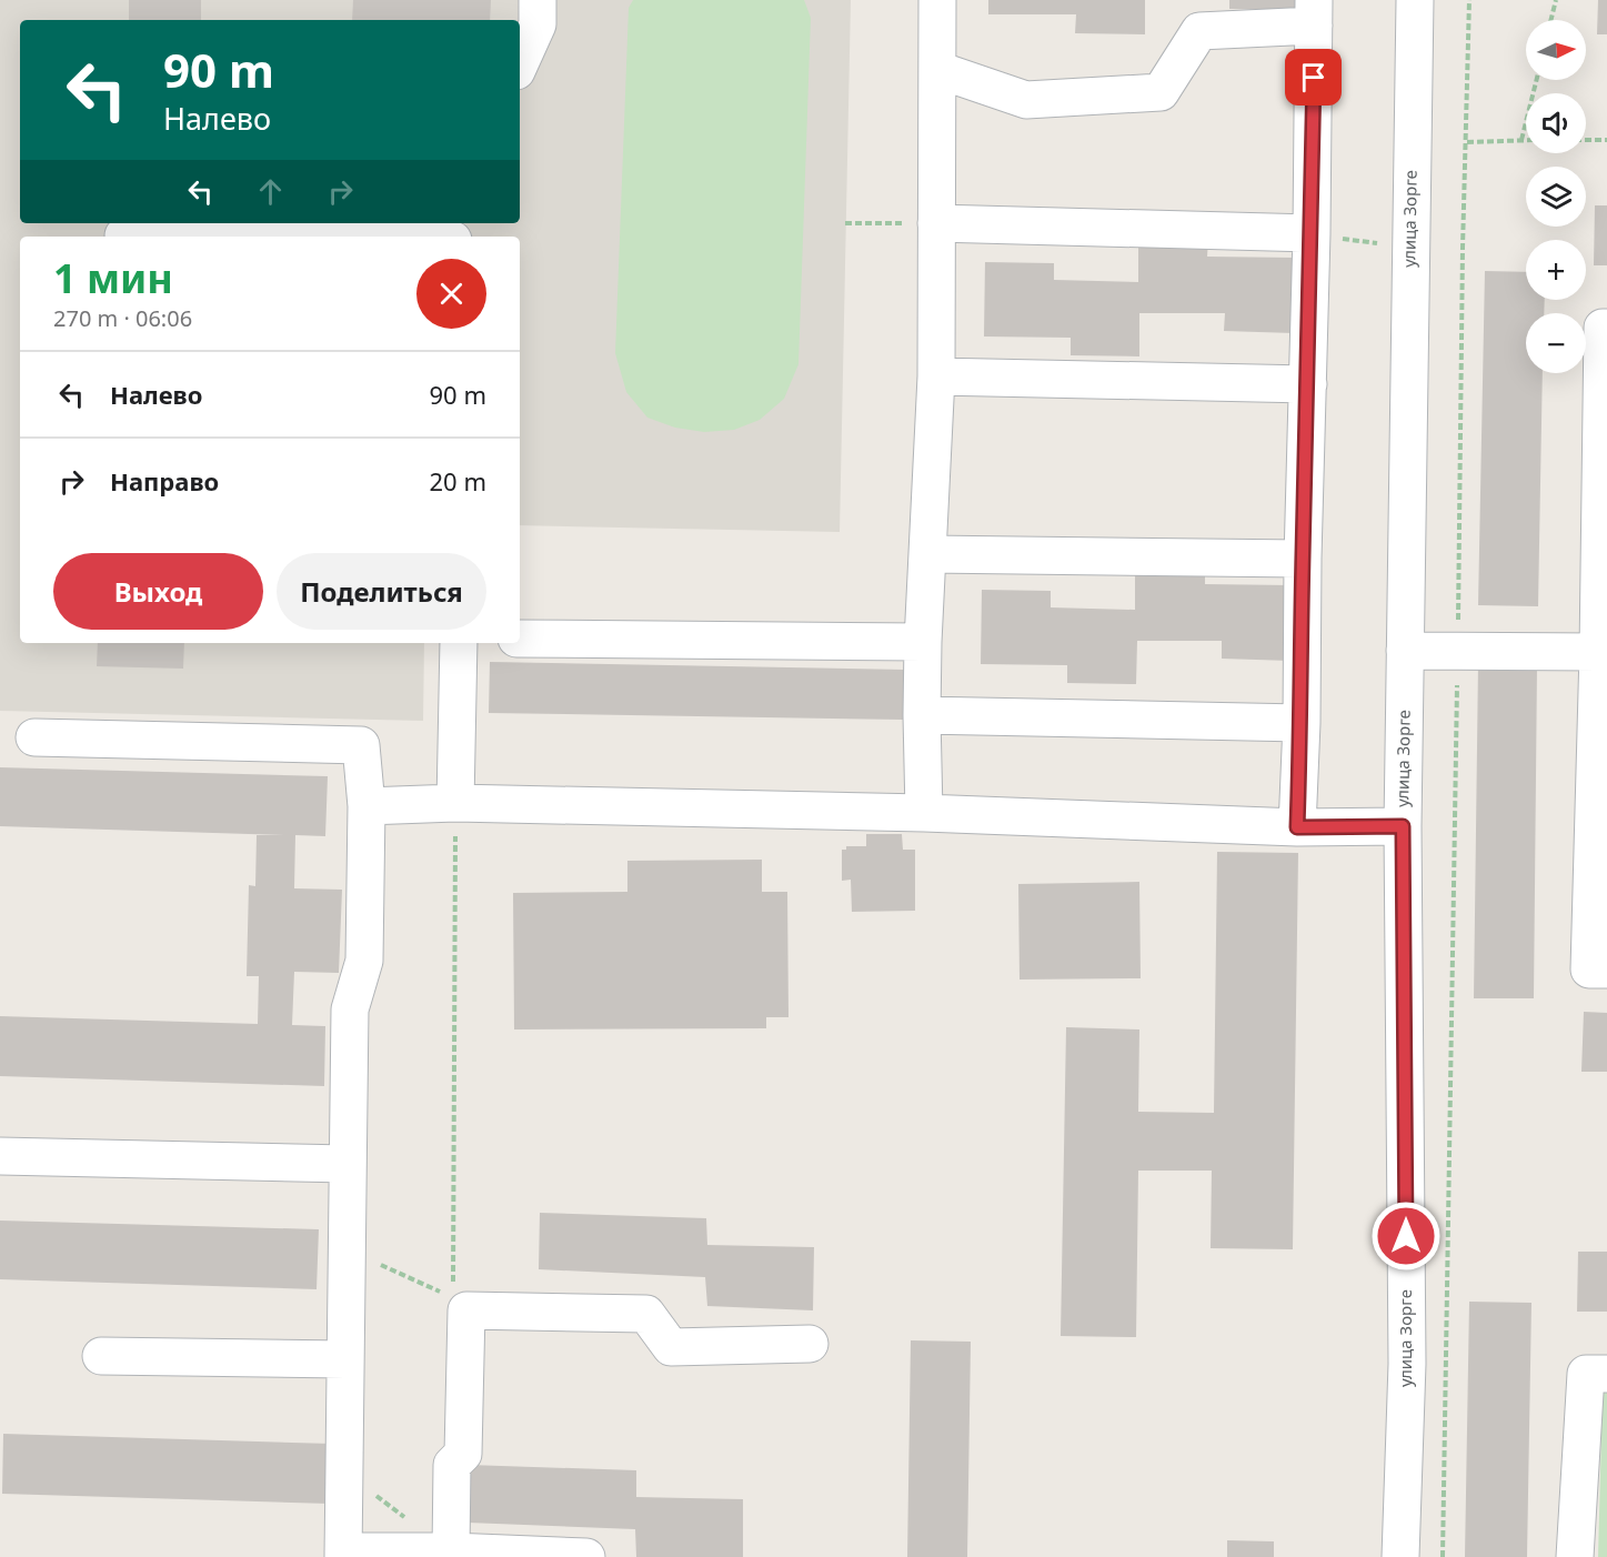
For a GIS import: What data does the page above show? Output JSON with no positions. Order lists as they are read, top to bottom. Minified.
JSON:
{"streets":{"street":["улица Зорге"]},"north":"right","page":{"map_buttons":["+","−"],"turn":["90 m","Налево"],"heading":["1 мин","270 m · 06:06"],"list":[{"name":"Налево","value":"90 m"},{"name":"Направо","value":"20 m"}],"buttons":["Выход","Поделиться"]}}
